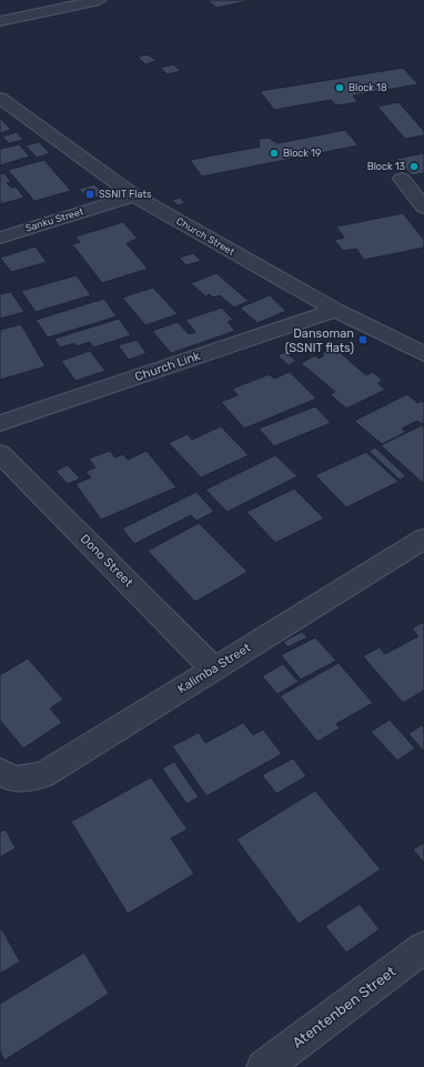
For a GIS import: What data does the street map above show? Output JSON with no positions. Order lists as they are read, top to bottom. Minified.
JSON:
{"streets":{"street":["Sanku Street","Church Street","Church Link","Dono Street","Kalimba Street","Atentenben Street"]},"crossings":[["Sanku Street","Church Street"],["Church Street","Church Link"],["Dono Street","Kalimba Street"]],"places":{"other":["Block 18","Block 19","Block 13"],"transit":["SSNIT Flats","Dansoman (SSNIT flats)"]}}
